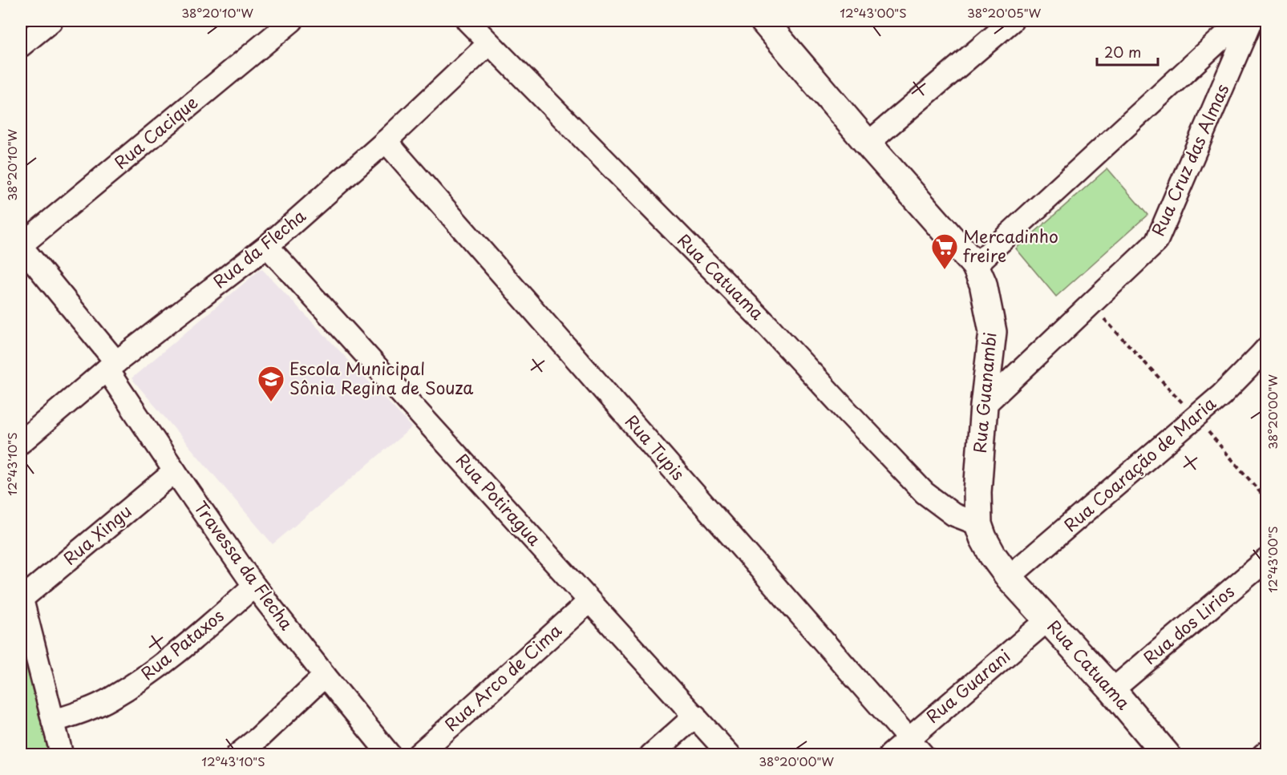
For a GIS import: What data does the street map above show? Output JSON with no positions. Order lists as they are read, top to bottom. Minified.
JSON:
{"streets":{"street":["Rua Cacique","Rua Cruz das Almas","Rua da Flecha","Rua Catuama","Rua Guanambi","Rua Tupis","Rua Coaração de Maria","Rua Potiragua","Rua Xingu","Travessa da Flecha","Rua dos Lirios","Rua Pataxos","Rua Arco de Cima","Rua Guarani"]},"crossings":[["Rua Cacique","Travessa da Flecha"],["Rua Cruz das Almas","Rua Guanambi"],["Rua da Flecha","Rua Catuama"],["Rua da Flecha","Rua Tupis"],["Rua da Flecha","Rua Potiragua"],["Rua da Flecha","Travessa da Flecha"],["Rua Catuama","Rua Guanambi"],["Rua Catuama","Rua Coaração de Maria"],["Rua Catuama","Rua dos Lirios"],["Rua Catuama","Rua Guarani"],["Rua Guanambi","Rua Coaração de Maria"],["Rua Tupis","Rua Guarani"],["Rua Potiragua","Rua Arco de Cima"],["Rua Xingu","Travessa da Flecha"],["Travessa da Flecha","Rua Pataxos"]],"places":{"supermarket":["Mercadinho freire"],"school or university":["Escola Municipal Sônia Regina de Souza"]},"scale_bar":"20 m","coordinates":["38°20'10\"W","12°43'00\"S","38°20'05\"W","38°20'00\"W","12°43'10\"S"]}
